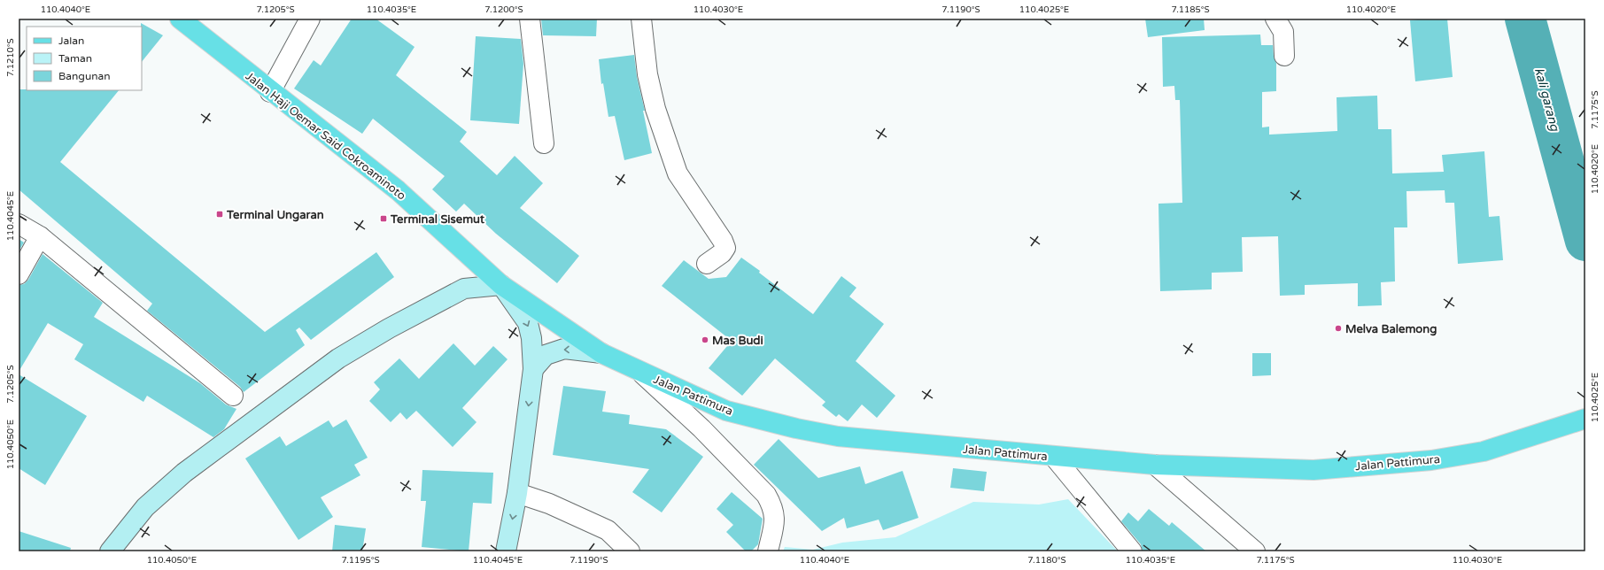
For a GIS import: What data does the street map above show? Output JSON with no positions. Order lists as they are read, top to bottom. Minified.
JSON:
{"streets":{"main road":["Jalan Haji Oemar Said Cokroaminoto","Jalan Pattimura"]},"crossings":[["Jalan Haji Oemar Said Cokroaminoto","Jalan Pattimura"]],"water":["kali garang"],"places":{"transit":["Terminal Ungaran","Terminal Sisemut"],"other":["Melva Balemong","Mas Budi"]},"legend":["Jalan","Taman","Bangunan"],"coordinates":["110.4040°E","7.1205°S","110.4035°E","7.1200°S","110.4030°E","7.1190°S","110.4025°E","7.1185°S","110.4020°E","7.1210°S","7.1175°S","110.4045°E","110.4050°E","7.1195°S","7.1180°S"]}
